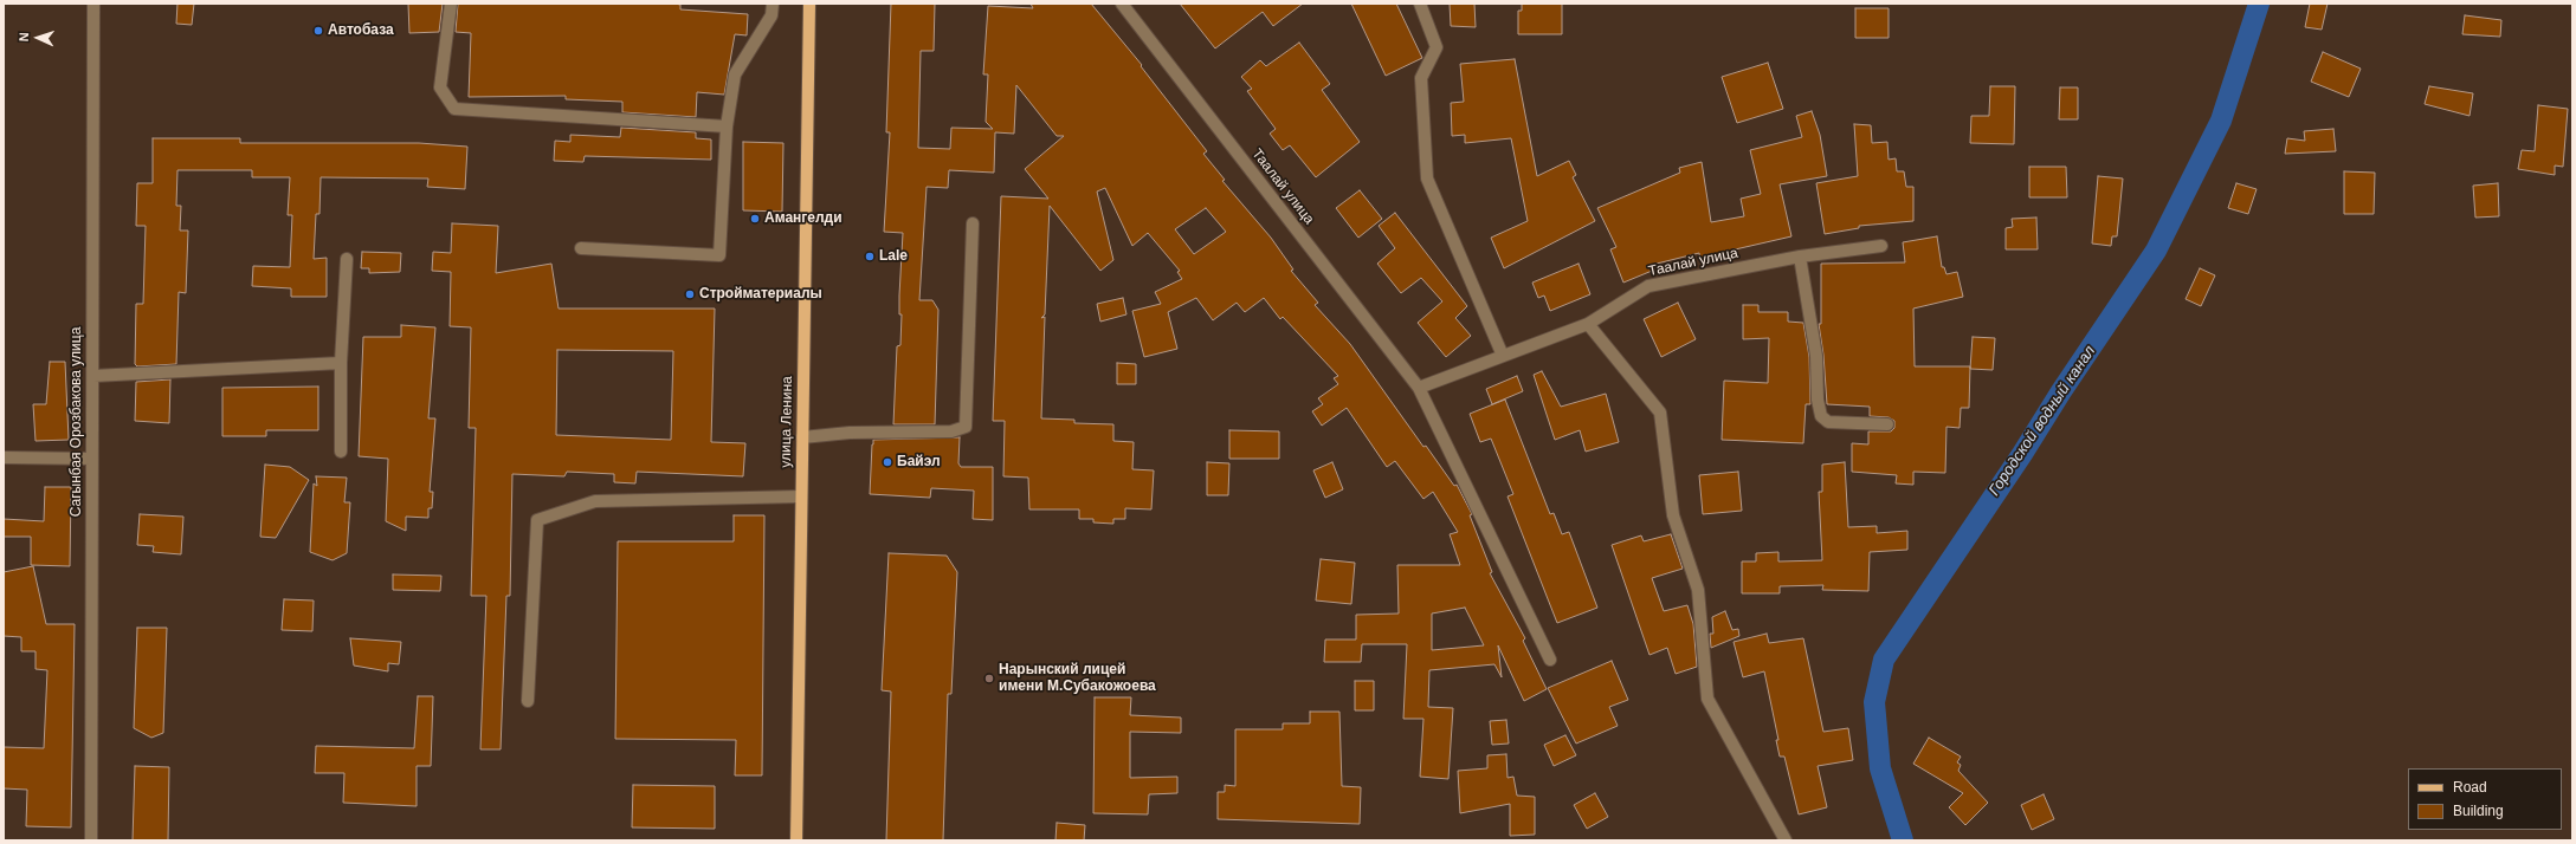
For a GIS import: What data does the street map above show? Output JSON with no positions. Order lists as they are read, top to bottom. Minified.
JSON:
{"streets":{"main road":["улица Ленина"],"street":["Таалай улица","Сагынбая Орозбакова улица"]},"water":["Городской водный канал"],"places":["Автобаза","Амангелди","Lale","Стройматериалы","Байэл","Нарынский лицей имени М.Субакожоева"],"legend":["Road","Building"],"north":"left"}
